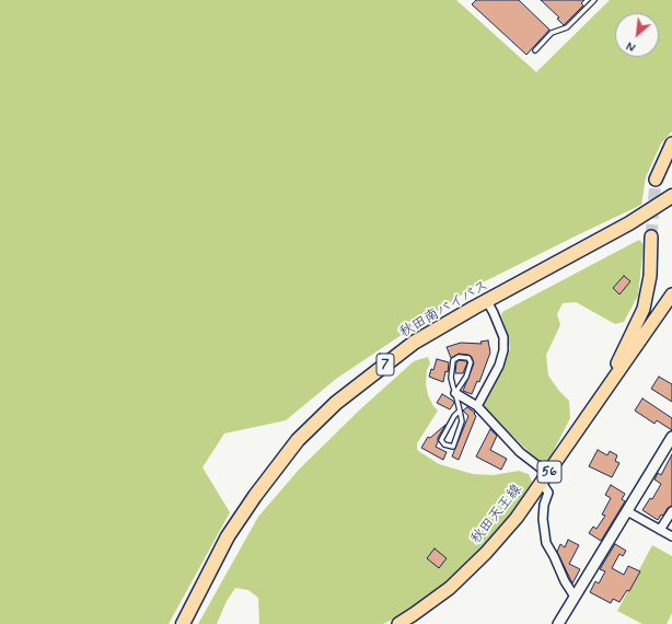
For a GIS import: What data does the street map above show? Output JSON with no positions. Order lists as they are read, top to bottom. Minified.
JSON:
{"streets":{"highway":["秋田南バイパス","7"],"main road":["56","秋田天王線"]},"north":"bottom left"}
